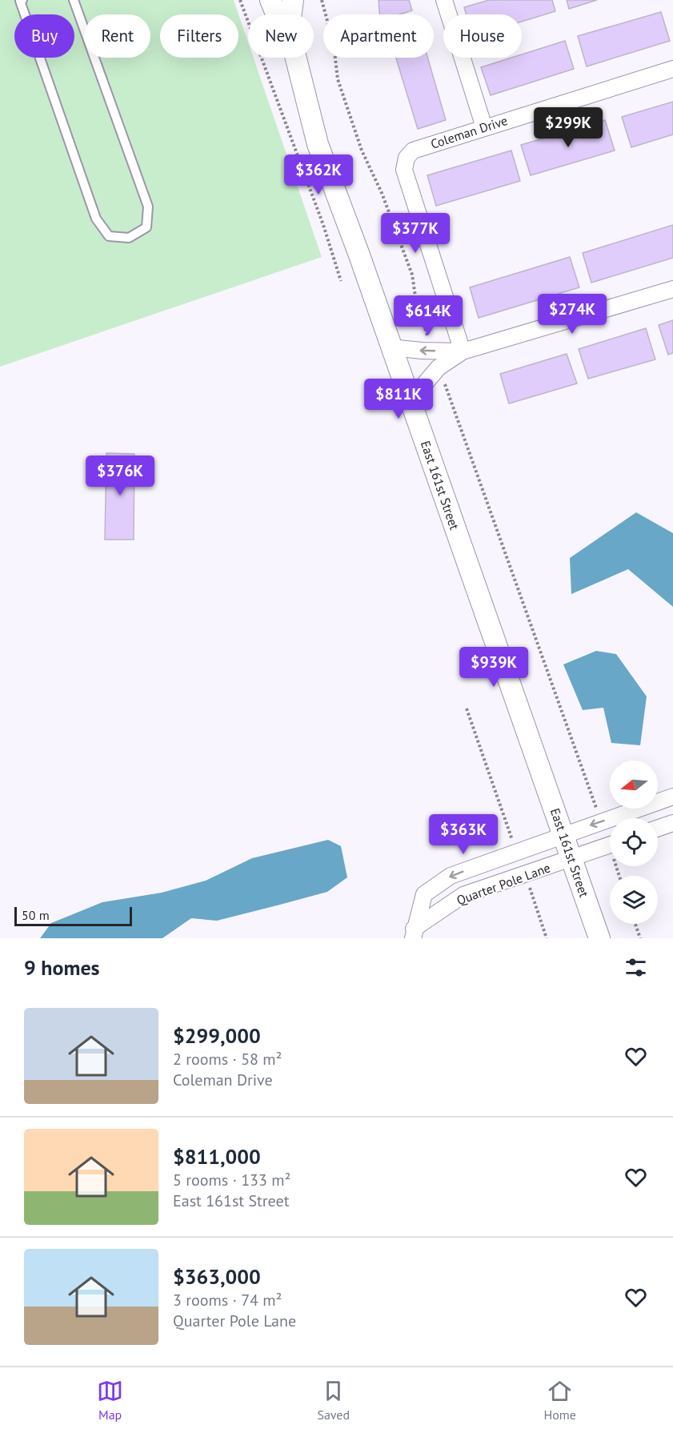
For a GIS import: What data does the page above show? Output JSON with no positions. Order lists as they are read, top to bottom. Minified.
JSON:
{"streets":{"street":["Coleman Drive","East 161st Street","Quarter Pole Lane"]},"crossings":[["East 161st Street","Quarter Pole Lane"]],"scale_bar":"50 m","north":"left","page":{"chip":["Buy","Rent","Filters","New","Apartment","House"],"price":["$299K","$362K","$377K","$274K","$614K","$811K","$376K","$939K","$363K"],"scale":"50 m","heading":"9 homes","list":[{"name":"$299,000","note":"2 rooms · 58 m² · Coleman Drive"},{"name":"$811,000","note":"5 rooms · 133 m² · East 161st Street"},{"name":"$363,000","note":"3 rooms · 74 m² · Quarter Pole Lane"}],"tabs":["Map","Saved","Home"]}}
